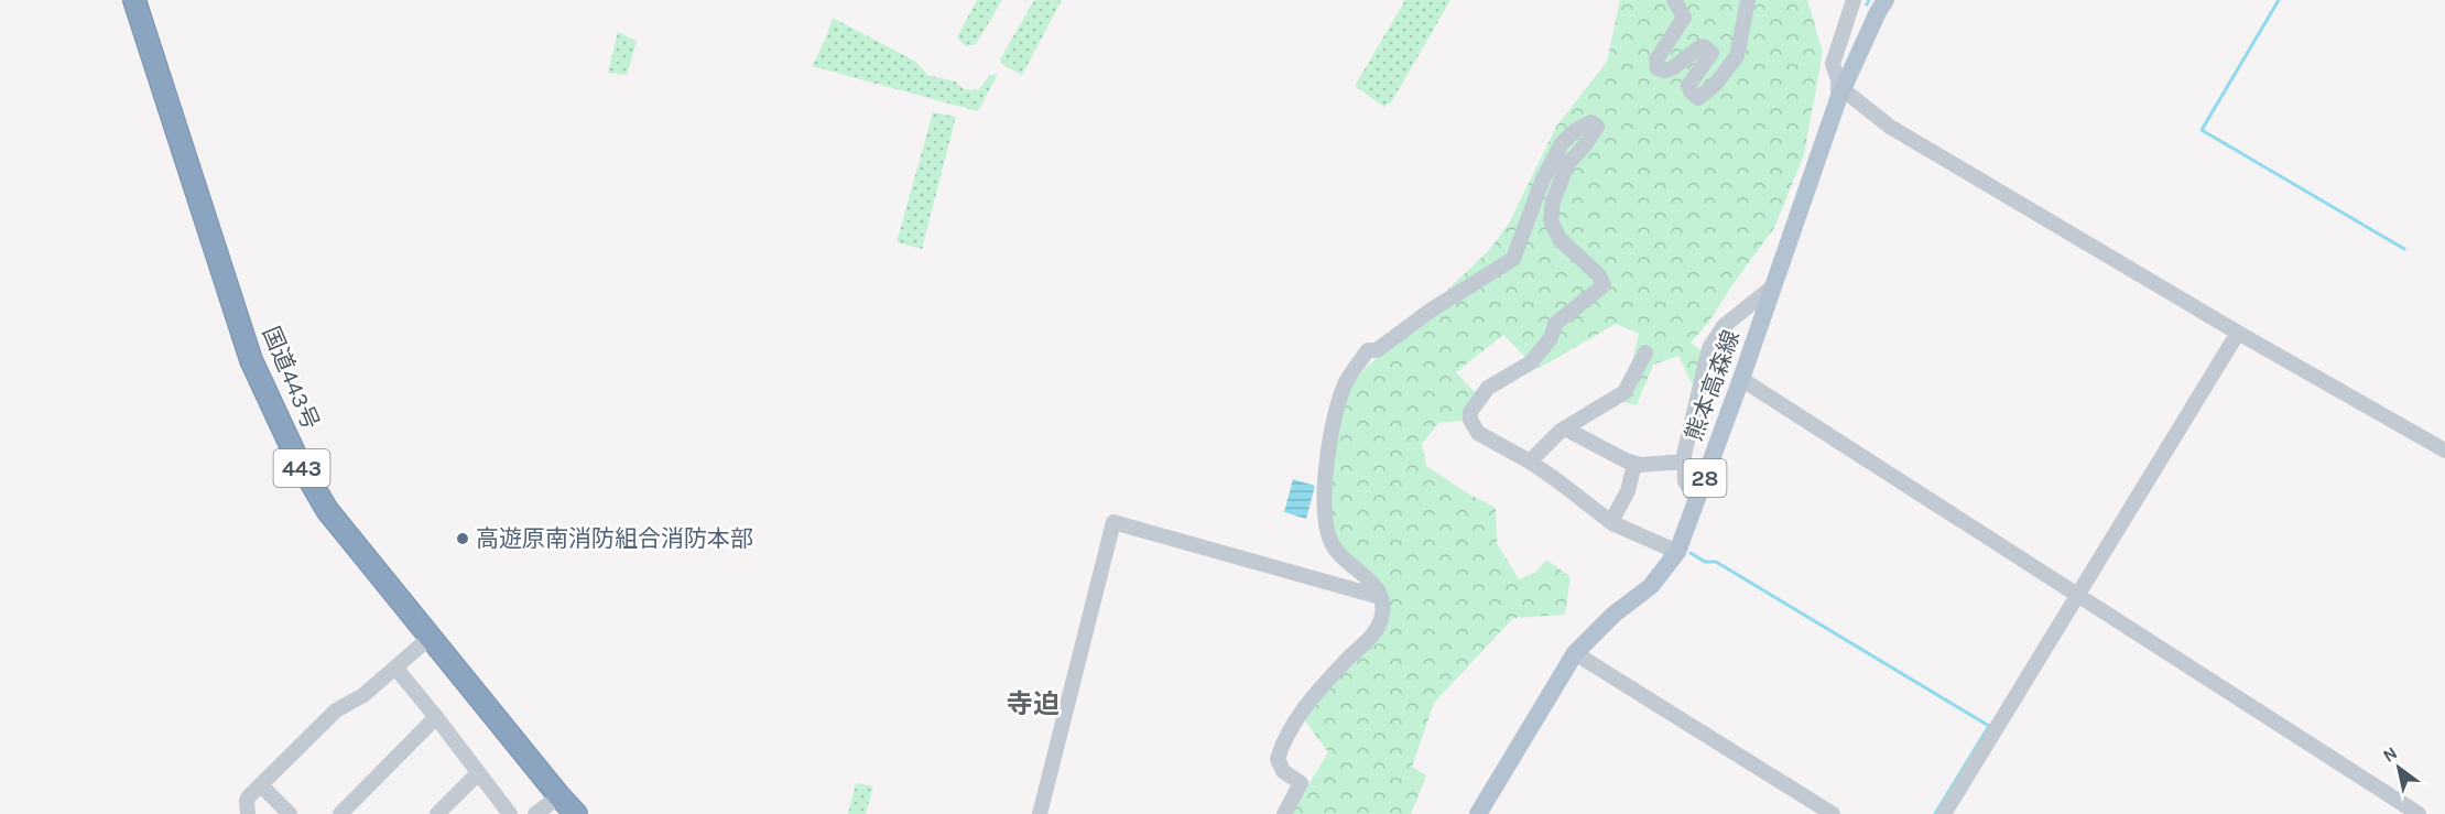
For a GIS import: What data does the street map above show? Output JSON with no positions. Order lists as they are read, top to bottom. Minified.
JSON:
{"streets":{"highway":["国道443号","443"],"main road":["熊本高森線","28"]},"districts":["寺迫"],"places":["高遊原南消防組合消防本部"],"north":"top left"}
